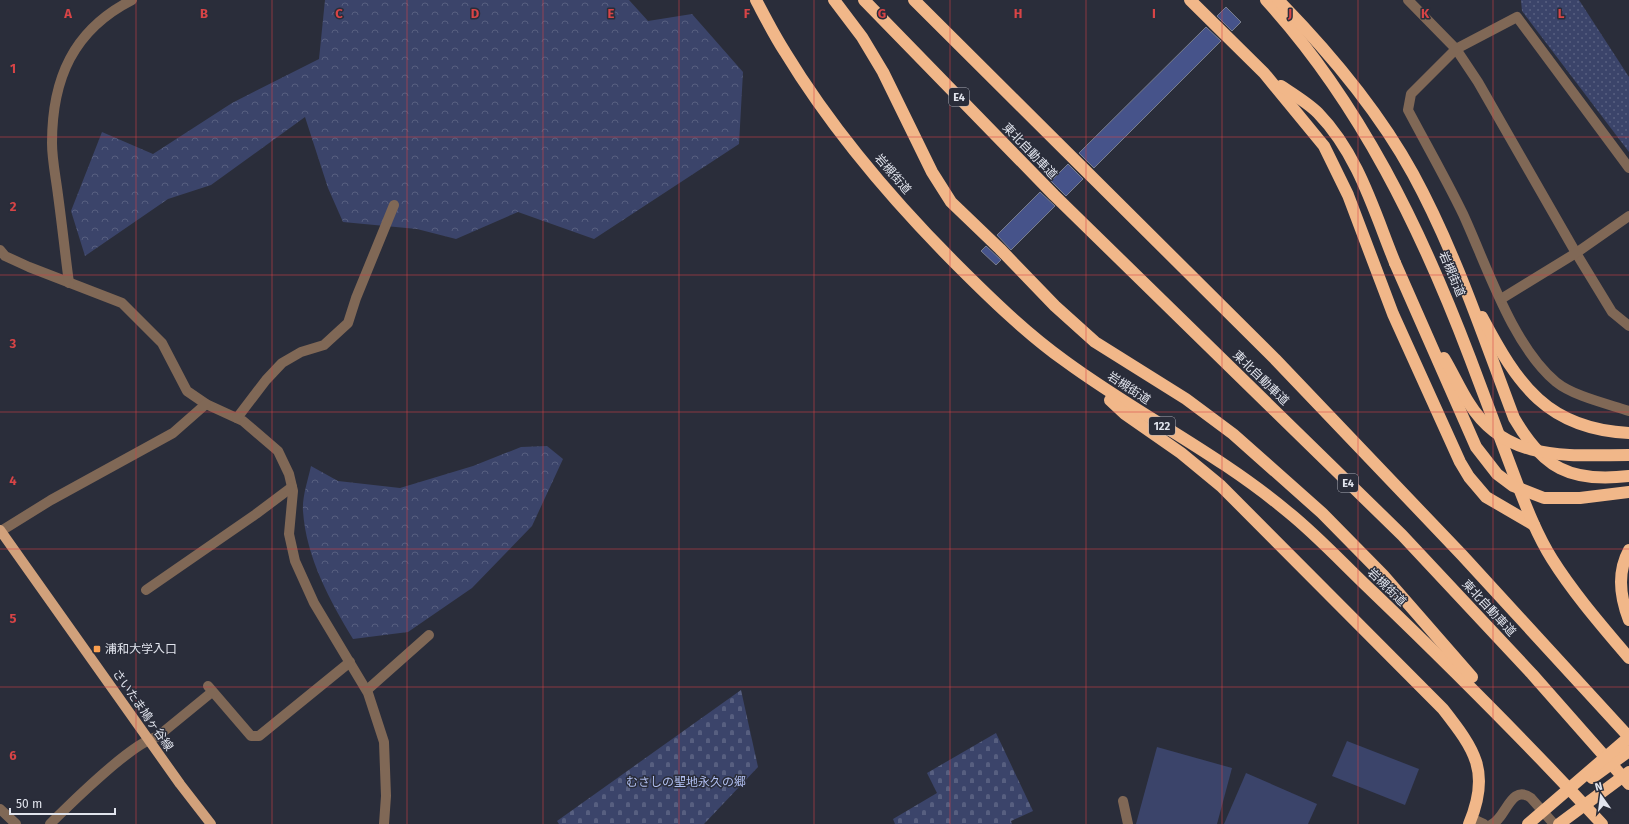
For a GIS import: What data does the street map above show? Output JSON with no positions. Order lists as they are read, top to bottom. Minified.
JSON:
{"streets":{"highway":["E4","東北自動車道","岩槻街道","122"],"main road":["さいたま鳩ヶ谷線"]},"parks":["むさしの聖地永久の郷"],"places":{"transit":["浦和大学入口"]},"scale_bar":"50 m","north":"top","grid":{"columns":["A","B","C","D","E","F","G","H","I","J","K","L"],"rows":["1","2","3","4","5","6"]}}
